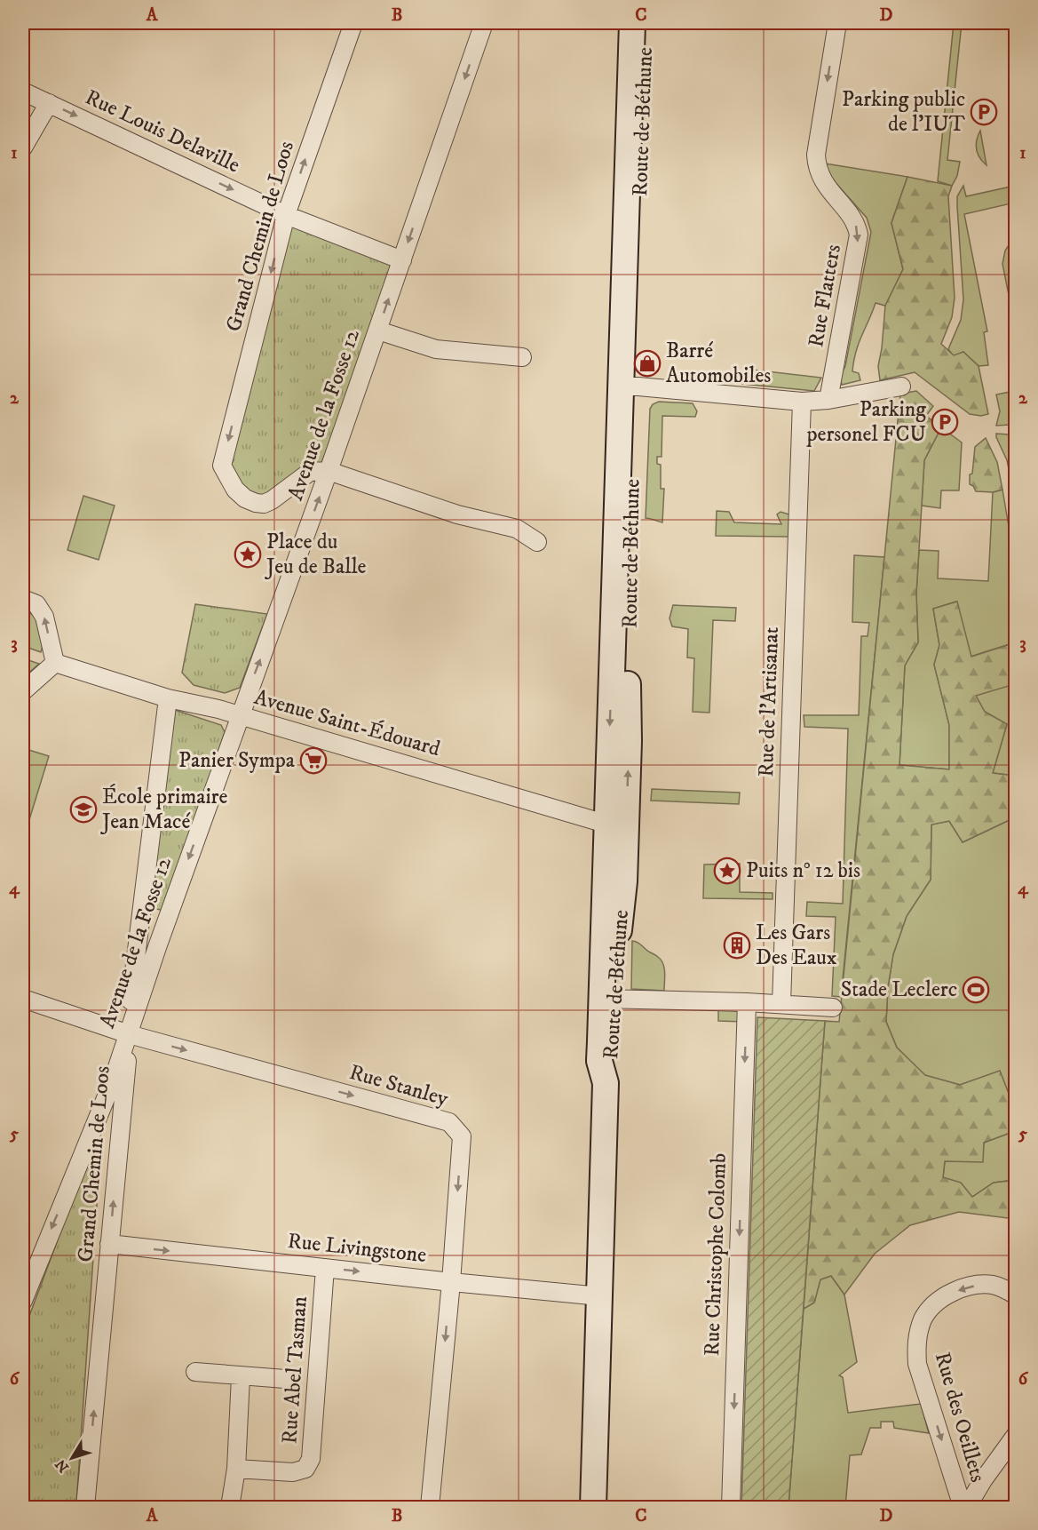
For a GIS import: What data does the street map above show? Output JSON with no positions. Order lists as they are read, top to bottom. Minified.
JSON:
{"streets":{"main road":["Route de Béthune"],"street":["Rue Louis Delaville","Grand Chemin de Loos","Rue Flatters","Avenue de la Fosse 12","Rue de l'Artisanat","Avenue Saint-Édouard","Rue Stanley","Rue Livingstone","Rue Christophe Colomb","Rue Abel Tasman","Rue des Oeillets"]},"crossings":[["Route de Béthune","Avenue Saint-Édouard"],["Route de Béthune","Rue Livingstone"],["Rue Louis Delaville","Grand Chemin de Loos"],["Rue Louis Delaville","Avenue de la Fosse 12"],["Grand Chemin de Loos","Avenue de la Fosse 12"],["Grand Chemin de Loos","Avenue Saint-Édouard"],["Grand Chemin de Loos","Rue Stanley"],["Grand Chemin de Loos","Rue Livingstone"],["Avenue de la Fosse 12","Avenue Saint-Édouard"],["Avenue de la Fosse 12","Rue Stanley"],["Rue Stanley","Rue Livingstone"],["Rue Livingstone","Rue Abel Tasman"]],"one_way":["Rue Louis Delaville","Rue Flatters","Rue Livingstone","Rue Christophe Colomb"],"places":{"parking":["Parking public de l'IUT","Parking personel FCU"],"shop":["Barré Automobiles"],"place":["Place du Jeu de Balle","Puits n° 12 bis"],"supermarket":["Panier Sympa"],"school or university":["École primaire Jean Macé"],"building":["Les Gars Des Eaux"],"sports":["Stade Leclerc"]},"north":"bottom left","grid":{"columns":["A","B","C","D"],"rows":["1","2","3","4","5","6"]}}
